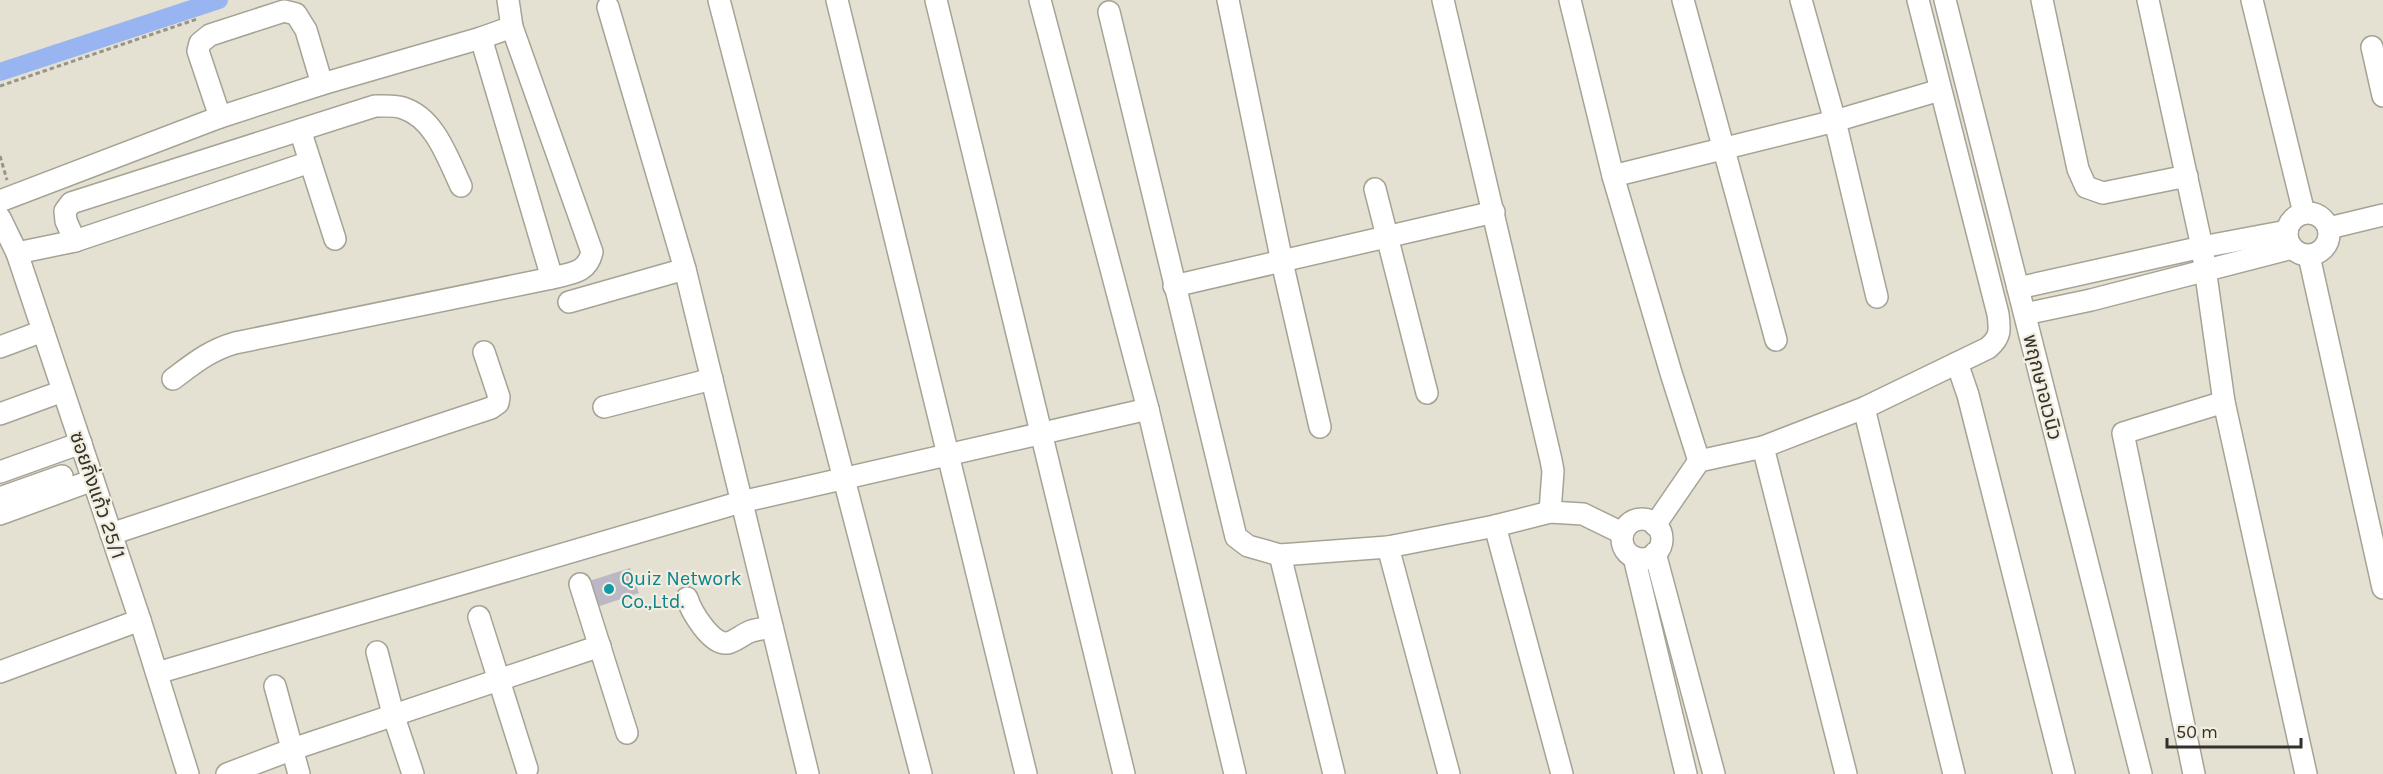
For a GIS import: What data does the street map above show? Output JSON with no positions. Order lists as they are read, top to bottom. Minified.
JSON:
{"streets":{"street":["พฤกษาอเวนิว","ซอยกิ่งแก้ว 25/1"]},"places":["Quiz Network Co.,Ltd."],"scale_bar":"50 m"}
